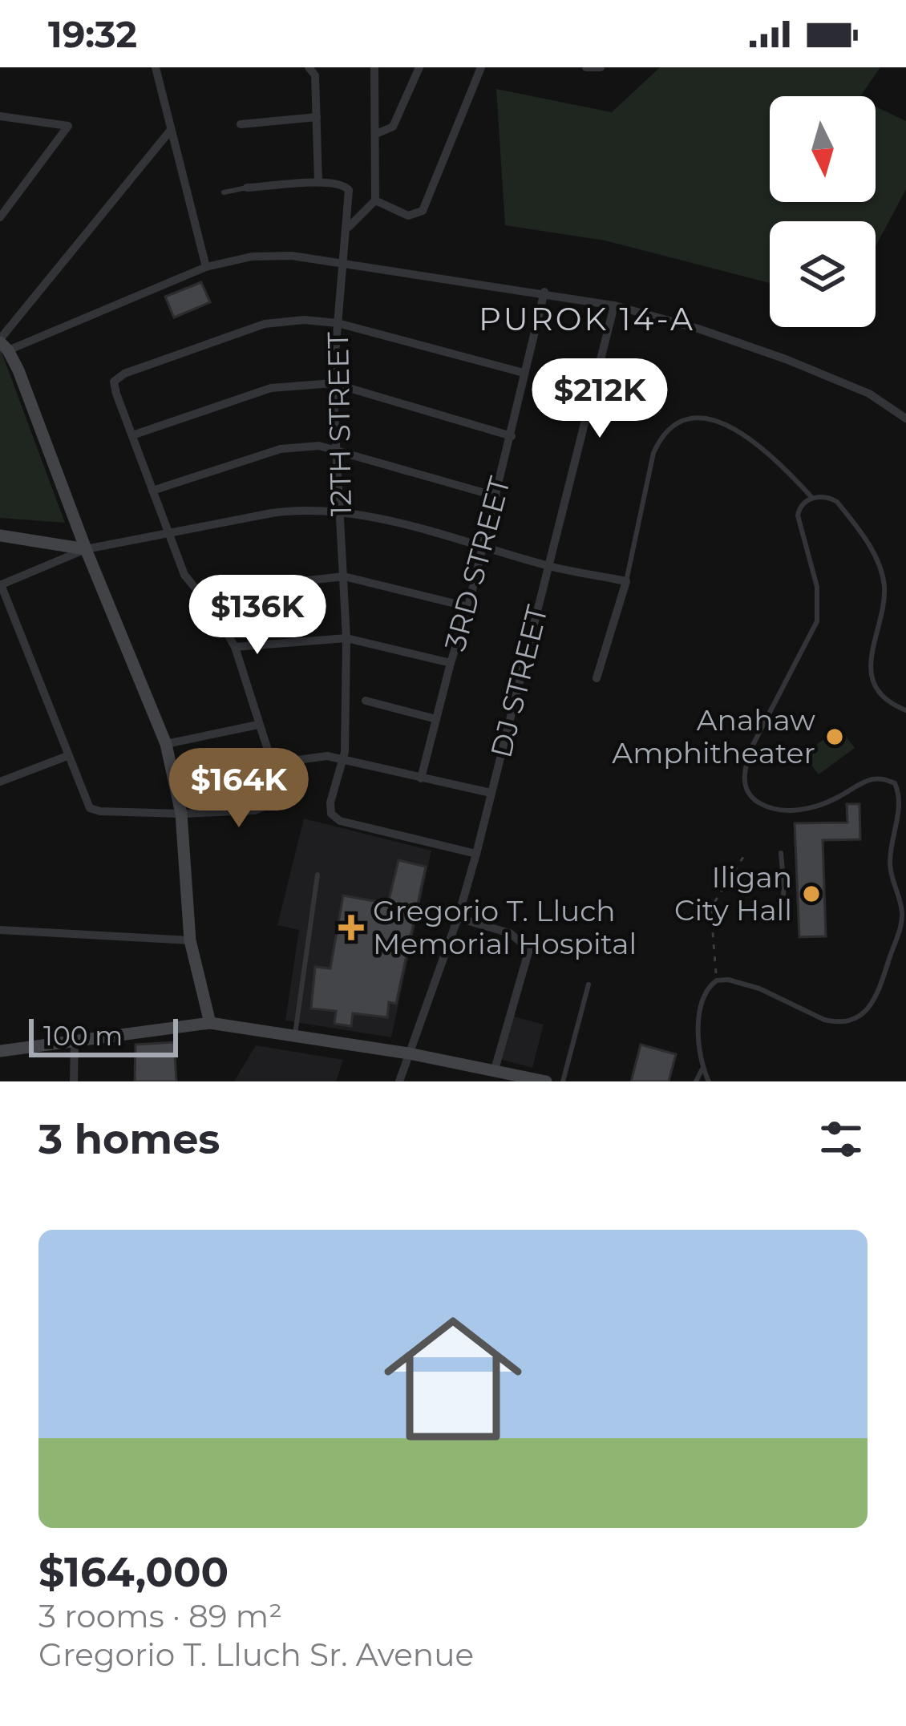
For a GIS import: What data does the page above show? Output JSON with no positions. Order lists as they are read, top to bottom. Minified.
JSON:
{"streets":{"street":["12TH STREET","3RD STREET","DJ STREET"]},"crossings":[["12TH STREET","DJ STREET"]],"districts":["PUROK 14-A"],"places":{"other":["Anahaw Amphitheater","Iligan City Hall"],"health":["Gregorio T. Lluch Memorial Hospital"]},"scale_bar":"100 m","north":"bottom","page":{"status":"19:32","price":["$212K","$136K","$164K"],"scale":"100 m","heading":"3 homes","list":[{"name":"$164,000","note":"3 rooms · 89 m² · Gregorio T. Lluch Sr. Avenue"}]}}
